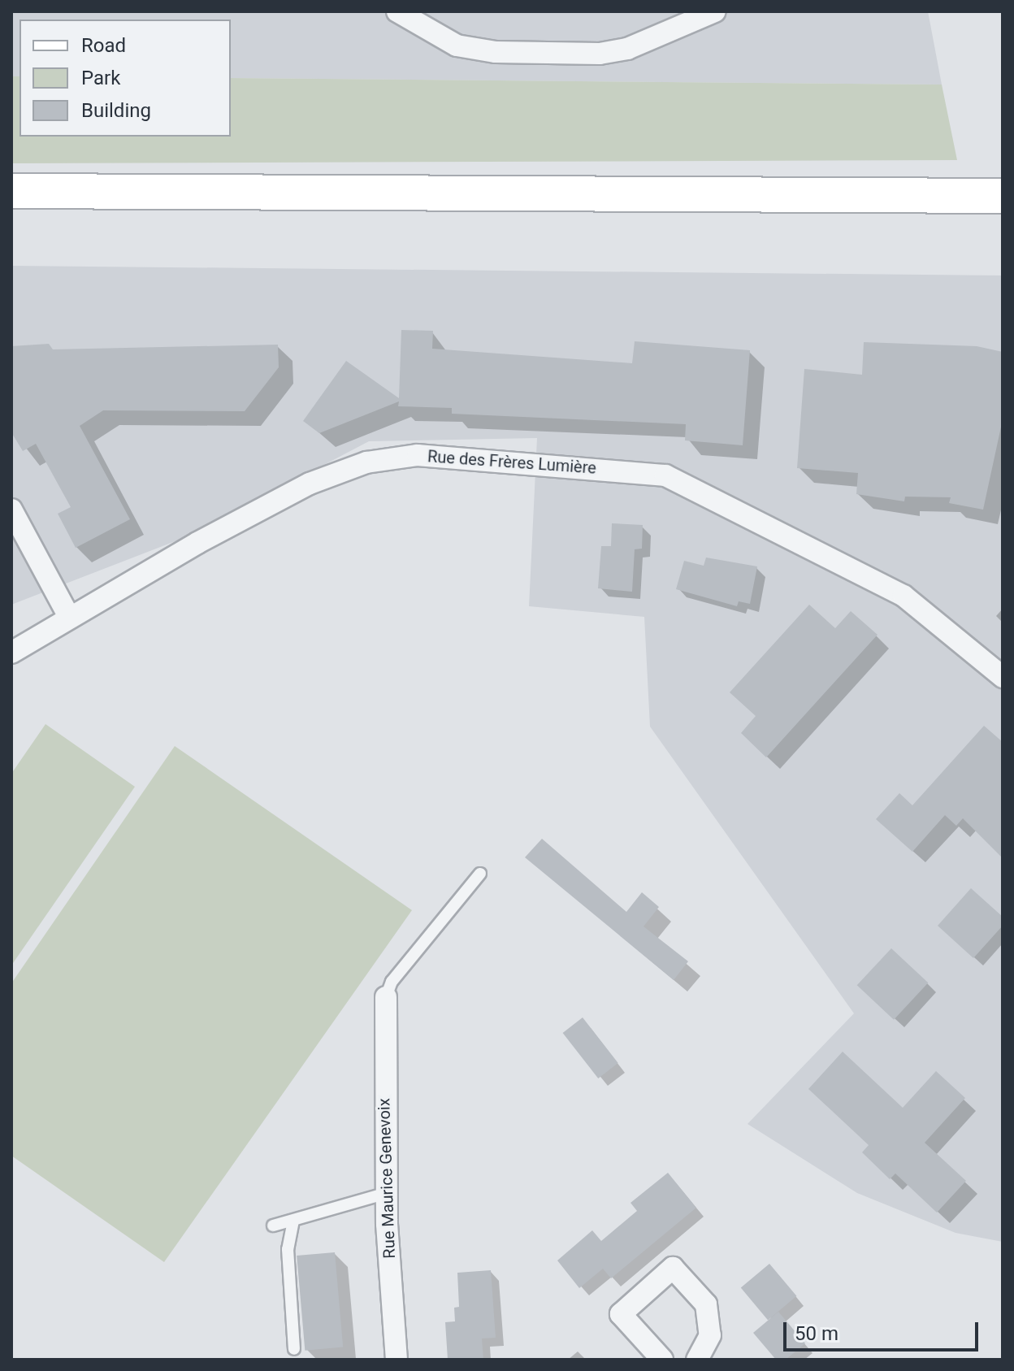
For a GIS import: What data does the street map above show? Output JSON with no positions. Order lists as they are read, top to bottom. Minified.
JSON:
{"streets":{"street":["Rue des Frères Lumière","Rue Maurice Genevoix"]},"legend":["Road","Park","Building"],"scale_bar":"50 m"}
